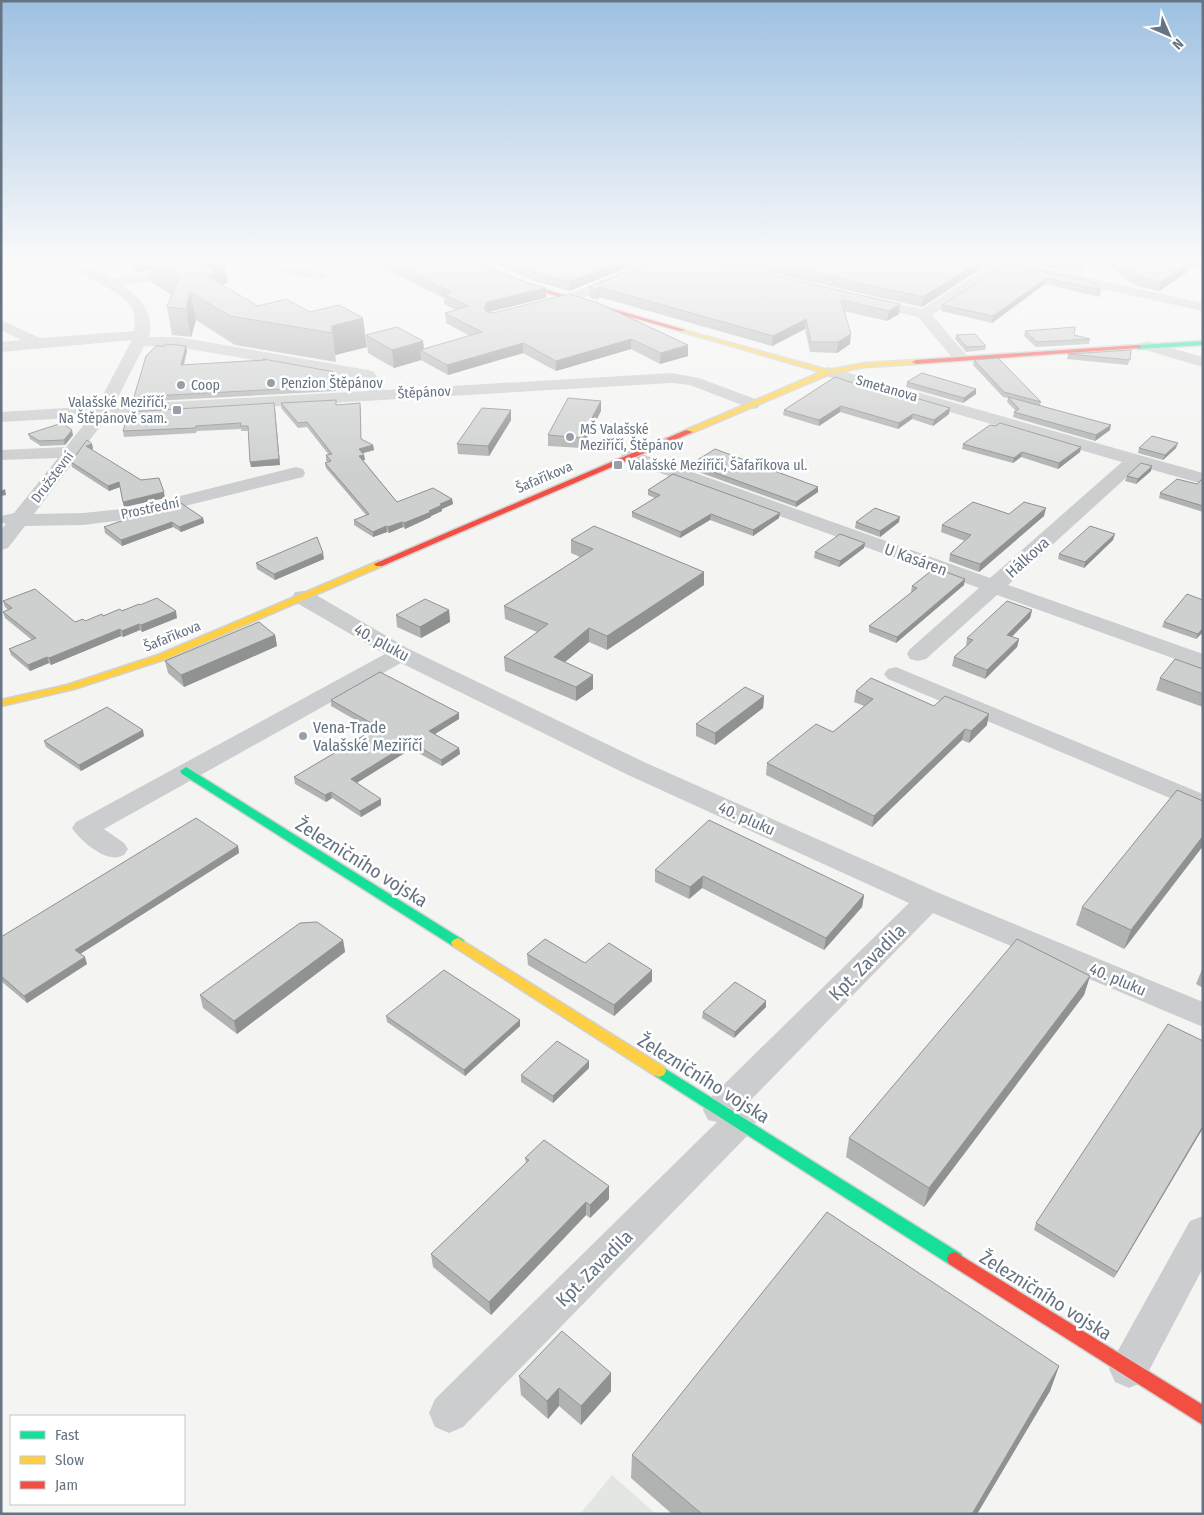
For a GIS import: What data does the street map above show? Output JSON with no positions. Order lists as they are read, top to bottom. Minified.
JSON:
{"streets":{"street":["Smetanova","Štěpánov","Družstevní","Šafaříkova","Prostřední","Hálkova","U Kasáren","40. pluku","Železničního vojska","Kpt. Zavadila"]},"crossings":[["Smetanova","Šafaříkova"],["Smetanova","Hálkova"],["Štěpánov","Družstevní"],["Štěpánov","Šafaříkova"],["Družstevní","Prostřední"],["Šafaříkova","U Kasáren"],["Šafaříkova","40. pluku"],["Hálkova","U Kasáren"],["40. pluku","Kpt. Zavadila"],["Železničního vojska","Kpt. Zavadila"]],"places":{"other":["Penzion Štěpánov","Coop","MŠ Valašské Meziříčí, Štěpánov","Vena-Trade Valašské Meziříčí"],"transit":["Valašské Meziříčí, Na Štěpánově sam.","Valašské Meziříčí, Šafaříkova ul."]},"legend":["Fast","Slow","Jam"],"north":"bottom right"}
